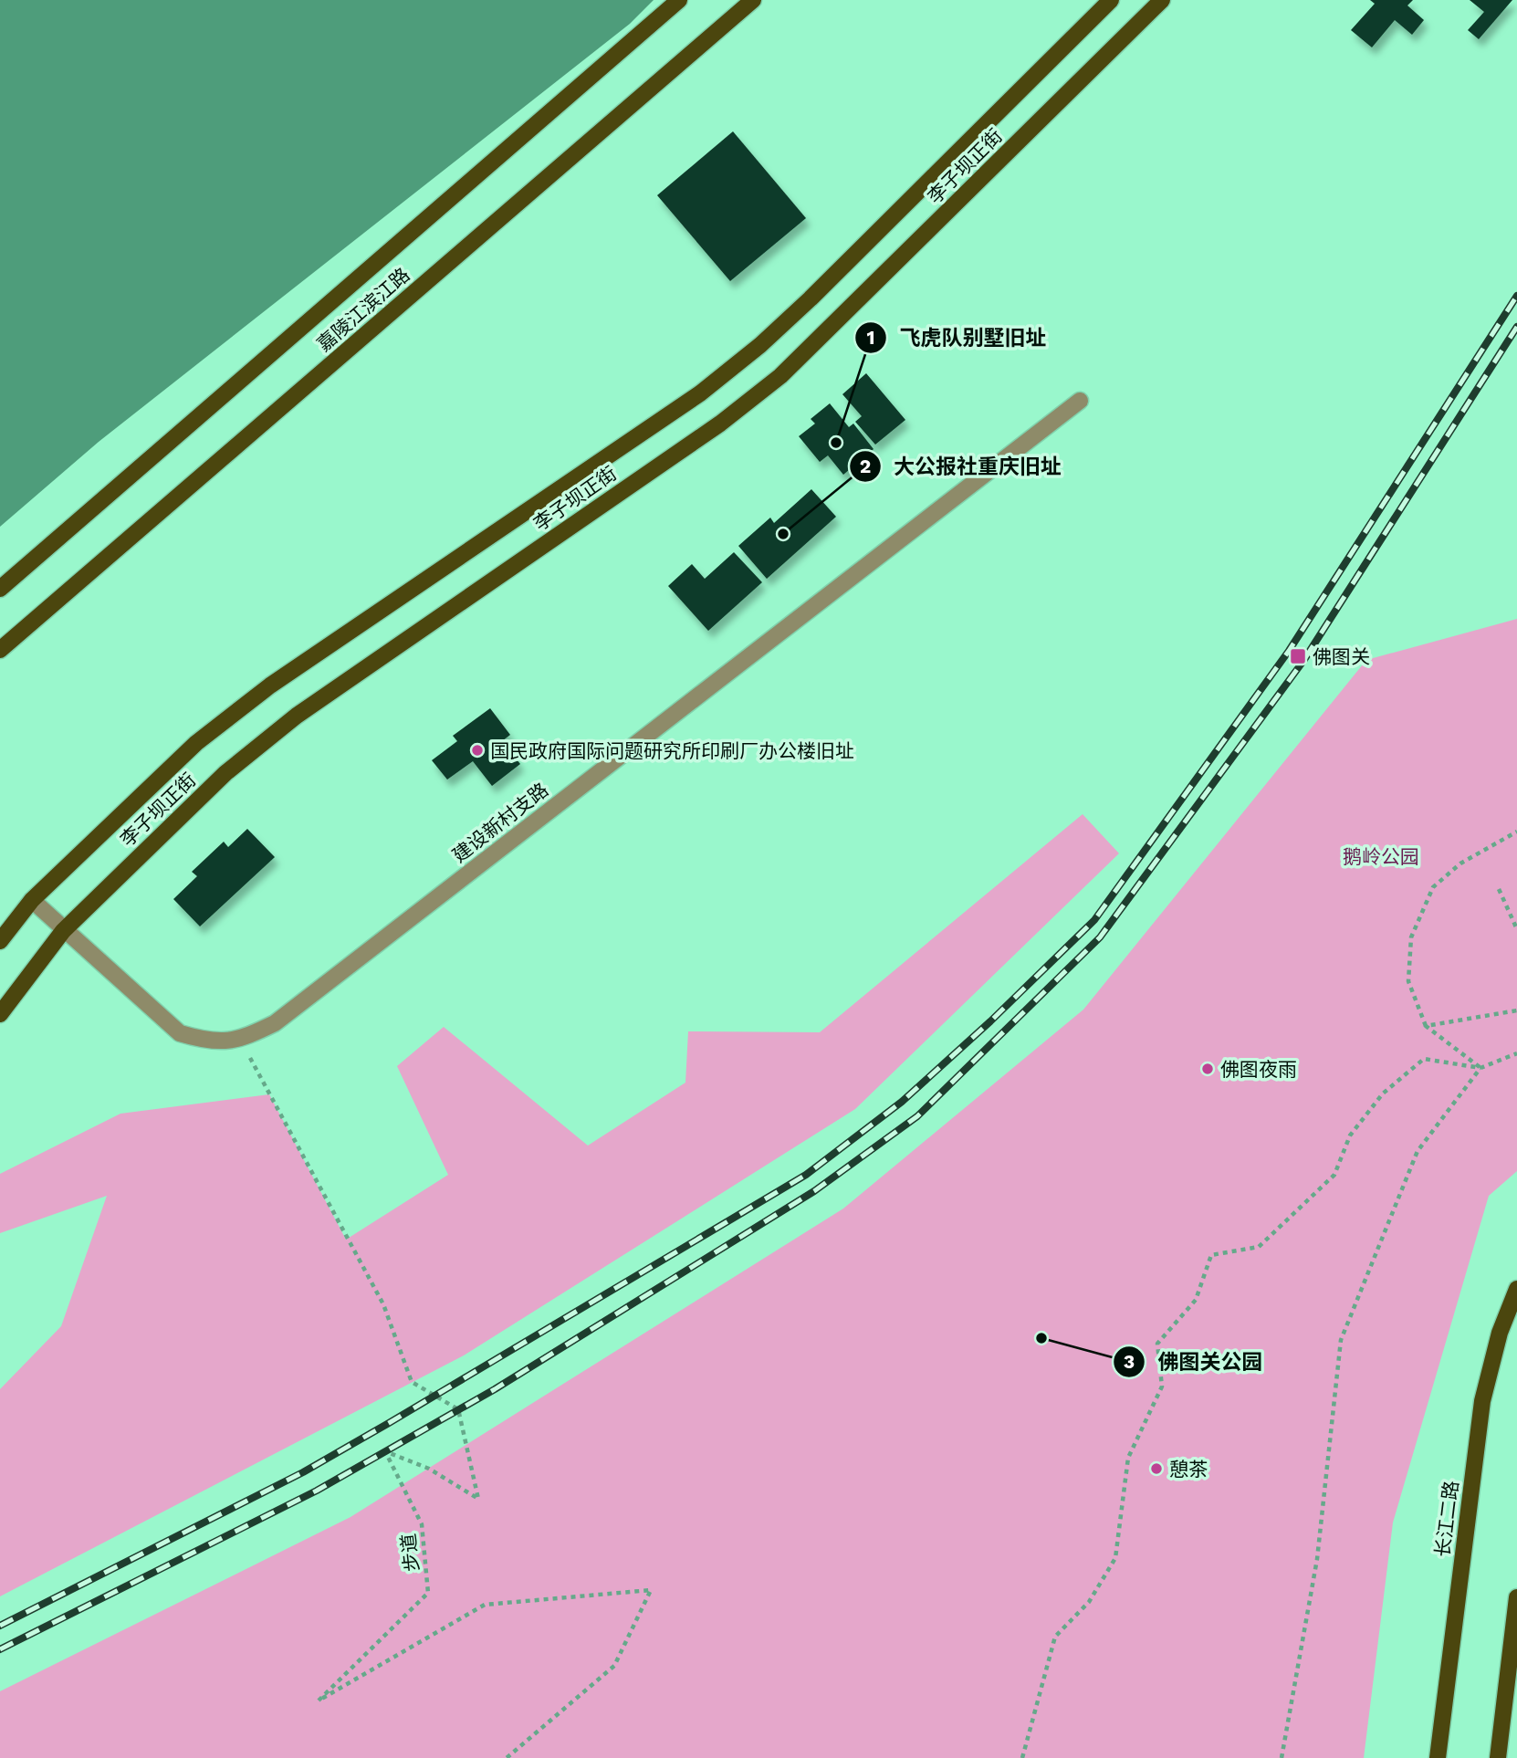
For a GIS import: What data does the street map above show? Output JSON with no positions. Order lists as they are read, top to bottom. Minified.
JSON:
{"streets":{"main road":["李子坝正街","嘉陵江滨江路","长江二路"],"street":["建设新村支路"],"path":["步道"]},"crossings":[["李子坝正街","建设新村支路"],["建设新村支路","步道"]],"parks":["鹅岭公园"],"places":{"other":["飞虎队别墅旧址","大公报社重庆旧址","国民政府国际问题研究所印刷厂办公楼旧址","佛图夜雨","佛图关公园","憩茶"],"transit":["佛图关"]}}
